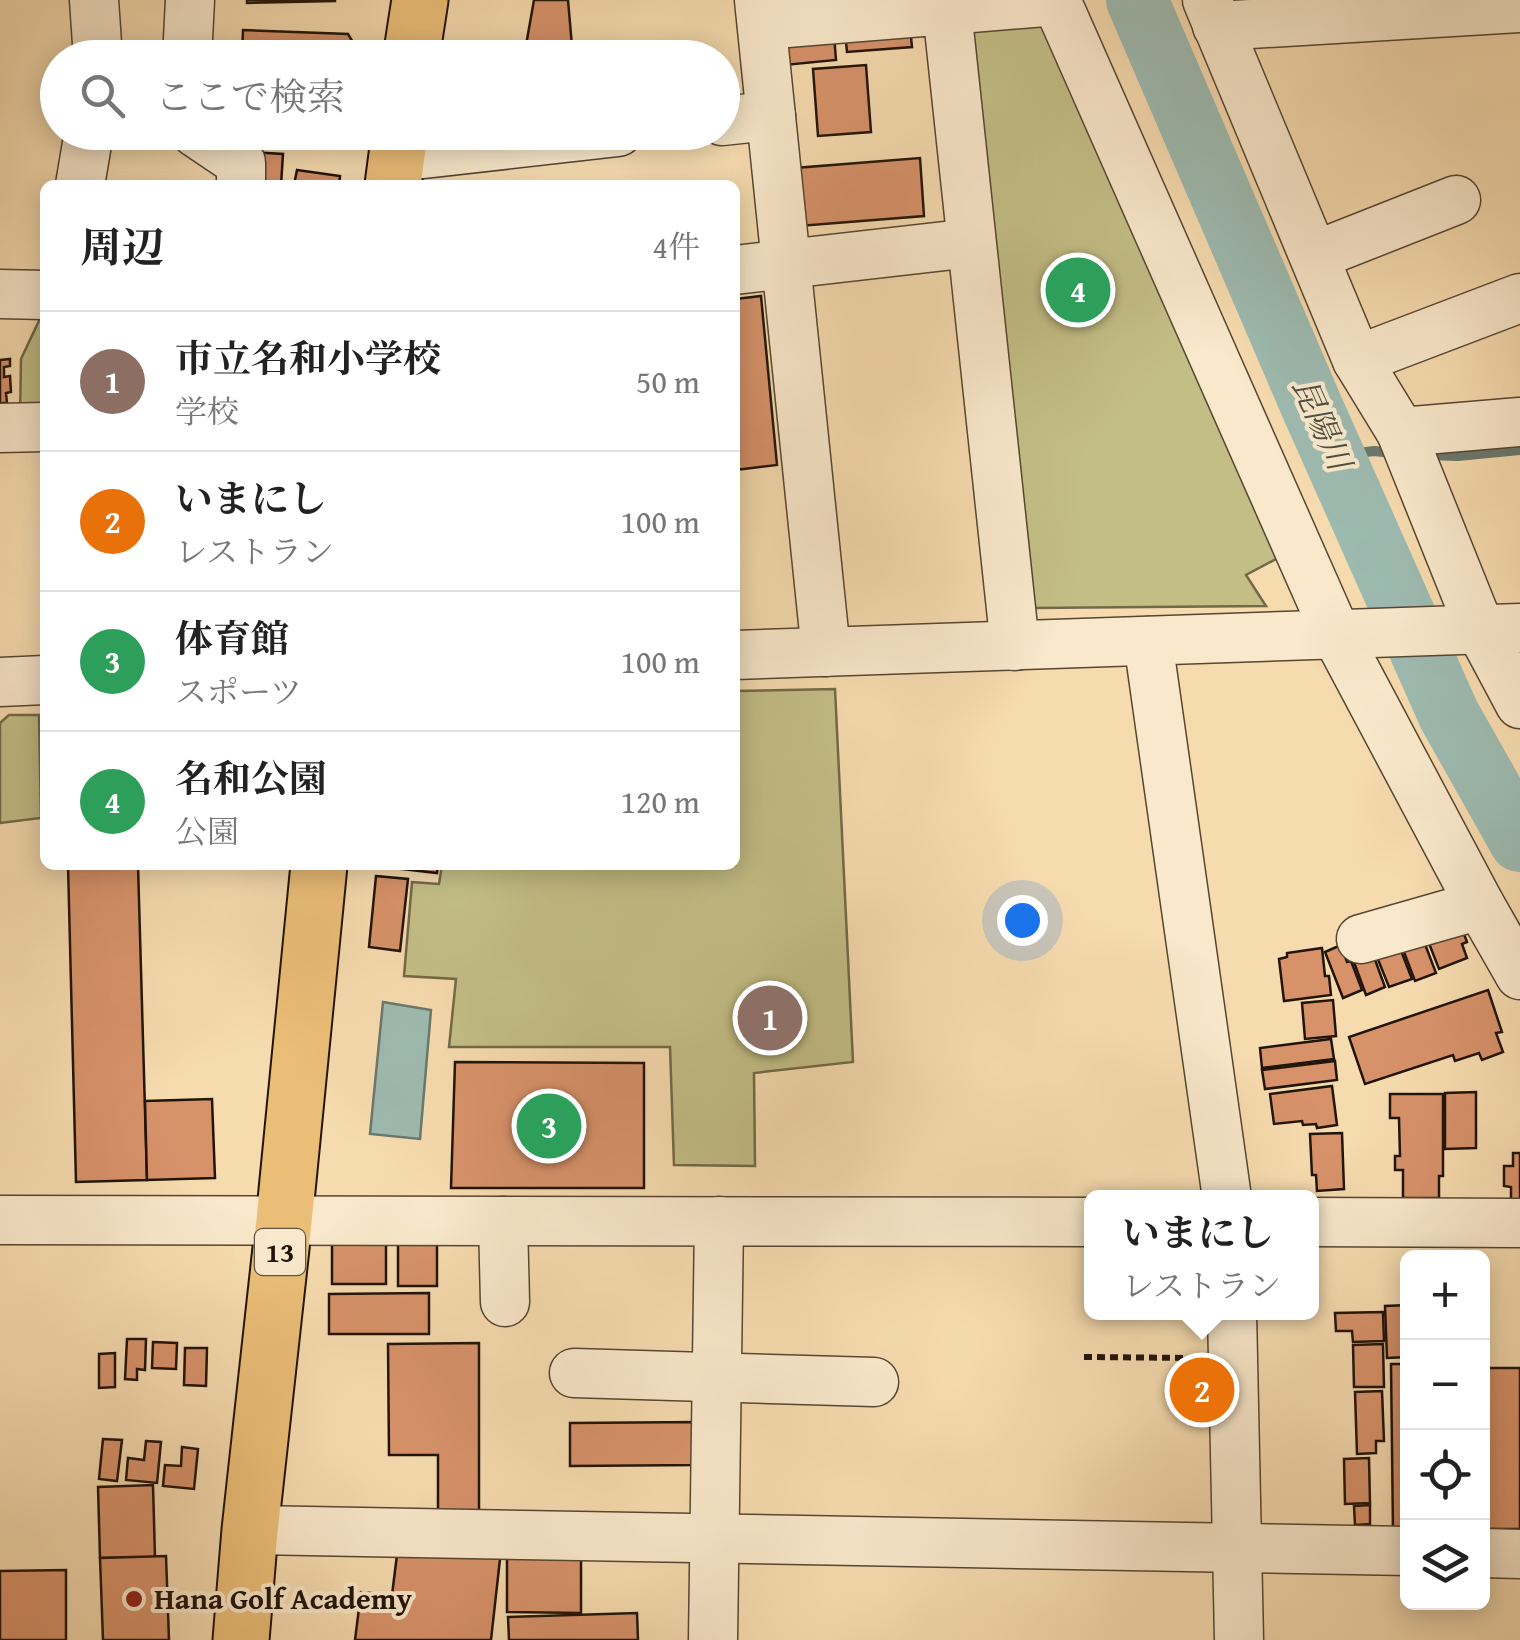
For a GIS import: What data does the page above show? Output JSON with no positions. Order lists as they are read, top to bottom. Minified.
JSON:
{"streets":{"main road":["13"]},"water":["昆陽川"],"places":["Hana Golf Academy"],"page":{"search":"ここで検索","heading":["周辺","4件"],"pins":["4","1","3","2"],"list":[{"mark":"1","name":"市立名和小学校","note":"学校","value":"50 m"},{"mark":"2","name":"いまにし","note":"レストラン","value":"100 m"},{"mark":"3","name":"体育館","note":"スポーツ","value":"100 m"},{"mark":"4","name":"名和公園","note":"公園","value":"120 m"}],"popup":["いまにし","レストラン"],"map_buttons":["+","−"]}}
